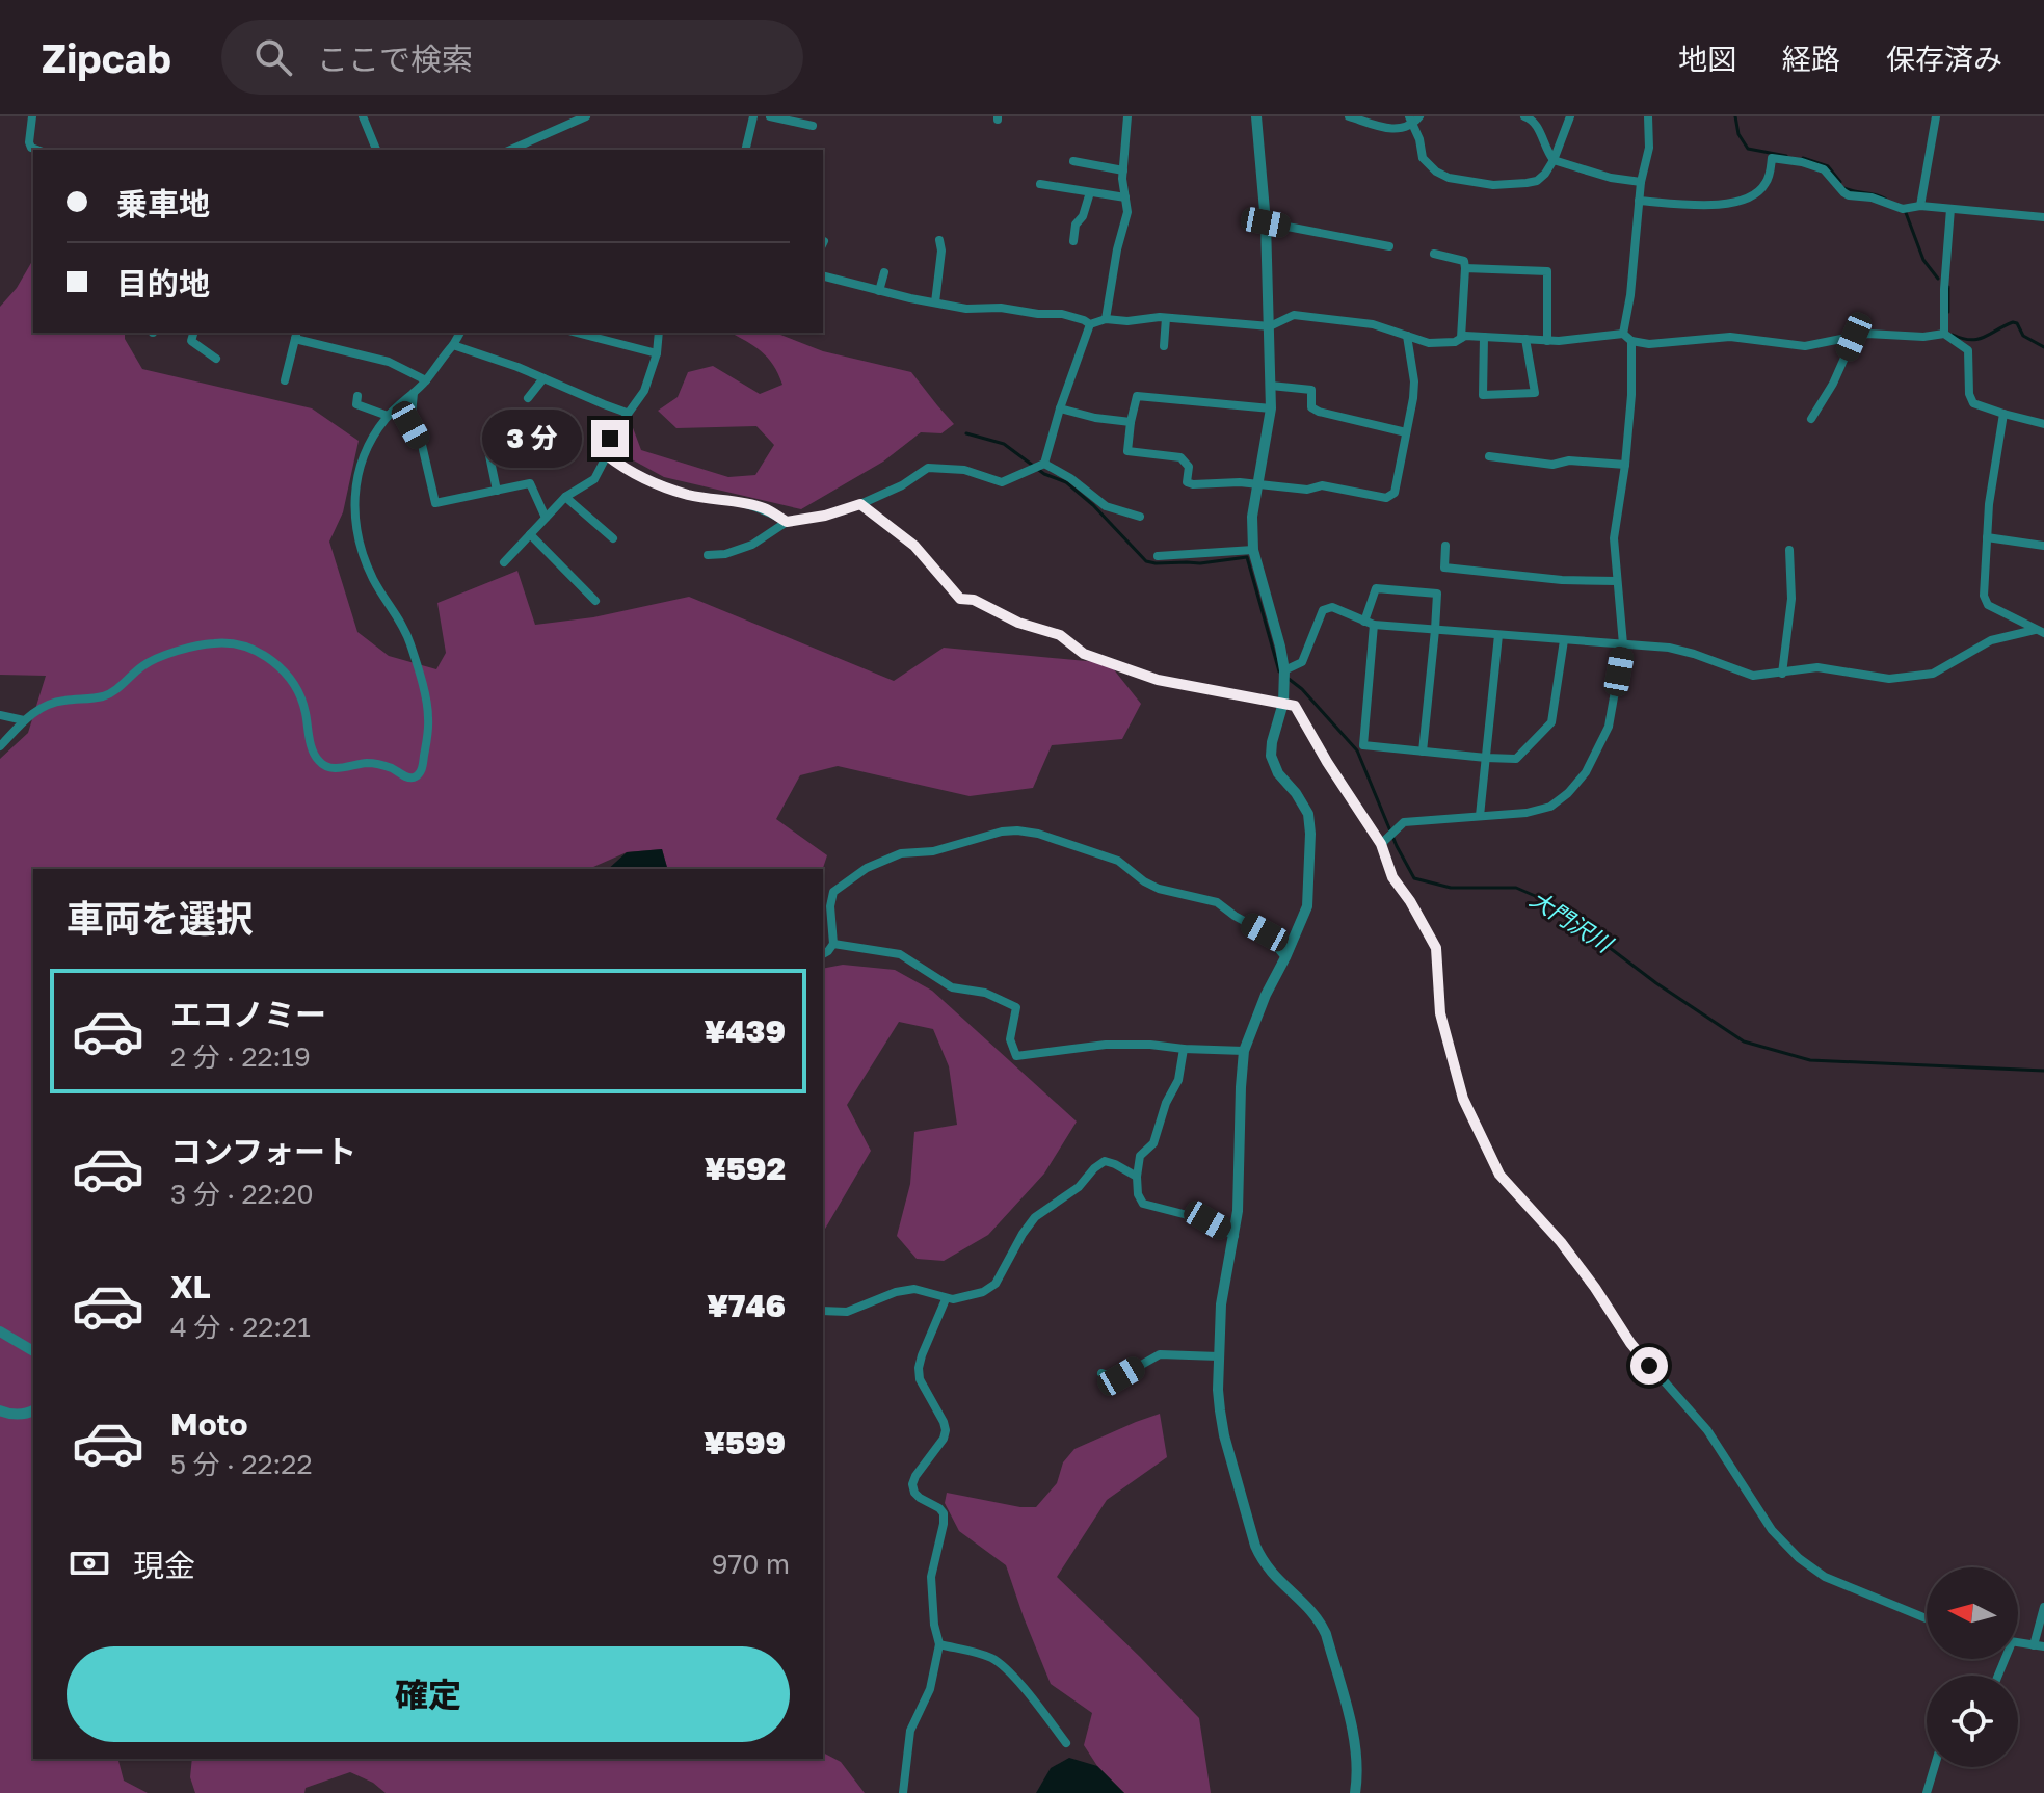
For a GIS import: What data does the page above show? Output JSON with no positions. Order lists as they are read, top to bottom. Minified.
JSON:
{"water":["大門沢川"],"north":"left","page":{"header":"Zipcab","search":"ここで検索","nav":["地図","経路","保存済み"],"banner":["乗車地","目的地"],"bubble":"3 分","heading":"車両を選択","list":[{"name":"エコノミー","note":"2 分 · 22:19","value":"¥439"},{"name":"コンフォート","note":"3 分 · 22:20","value":"¥592"},{"name":"XL","note":"4 分 · 22:21","value":"¥746"},{"name":"Moto","note":"5 分 · 22:22","value":"¥599"}],"pay":["現金","970 m"],"buttons":"確定"}}
